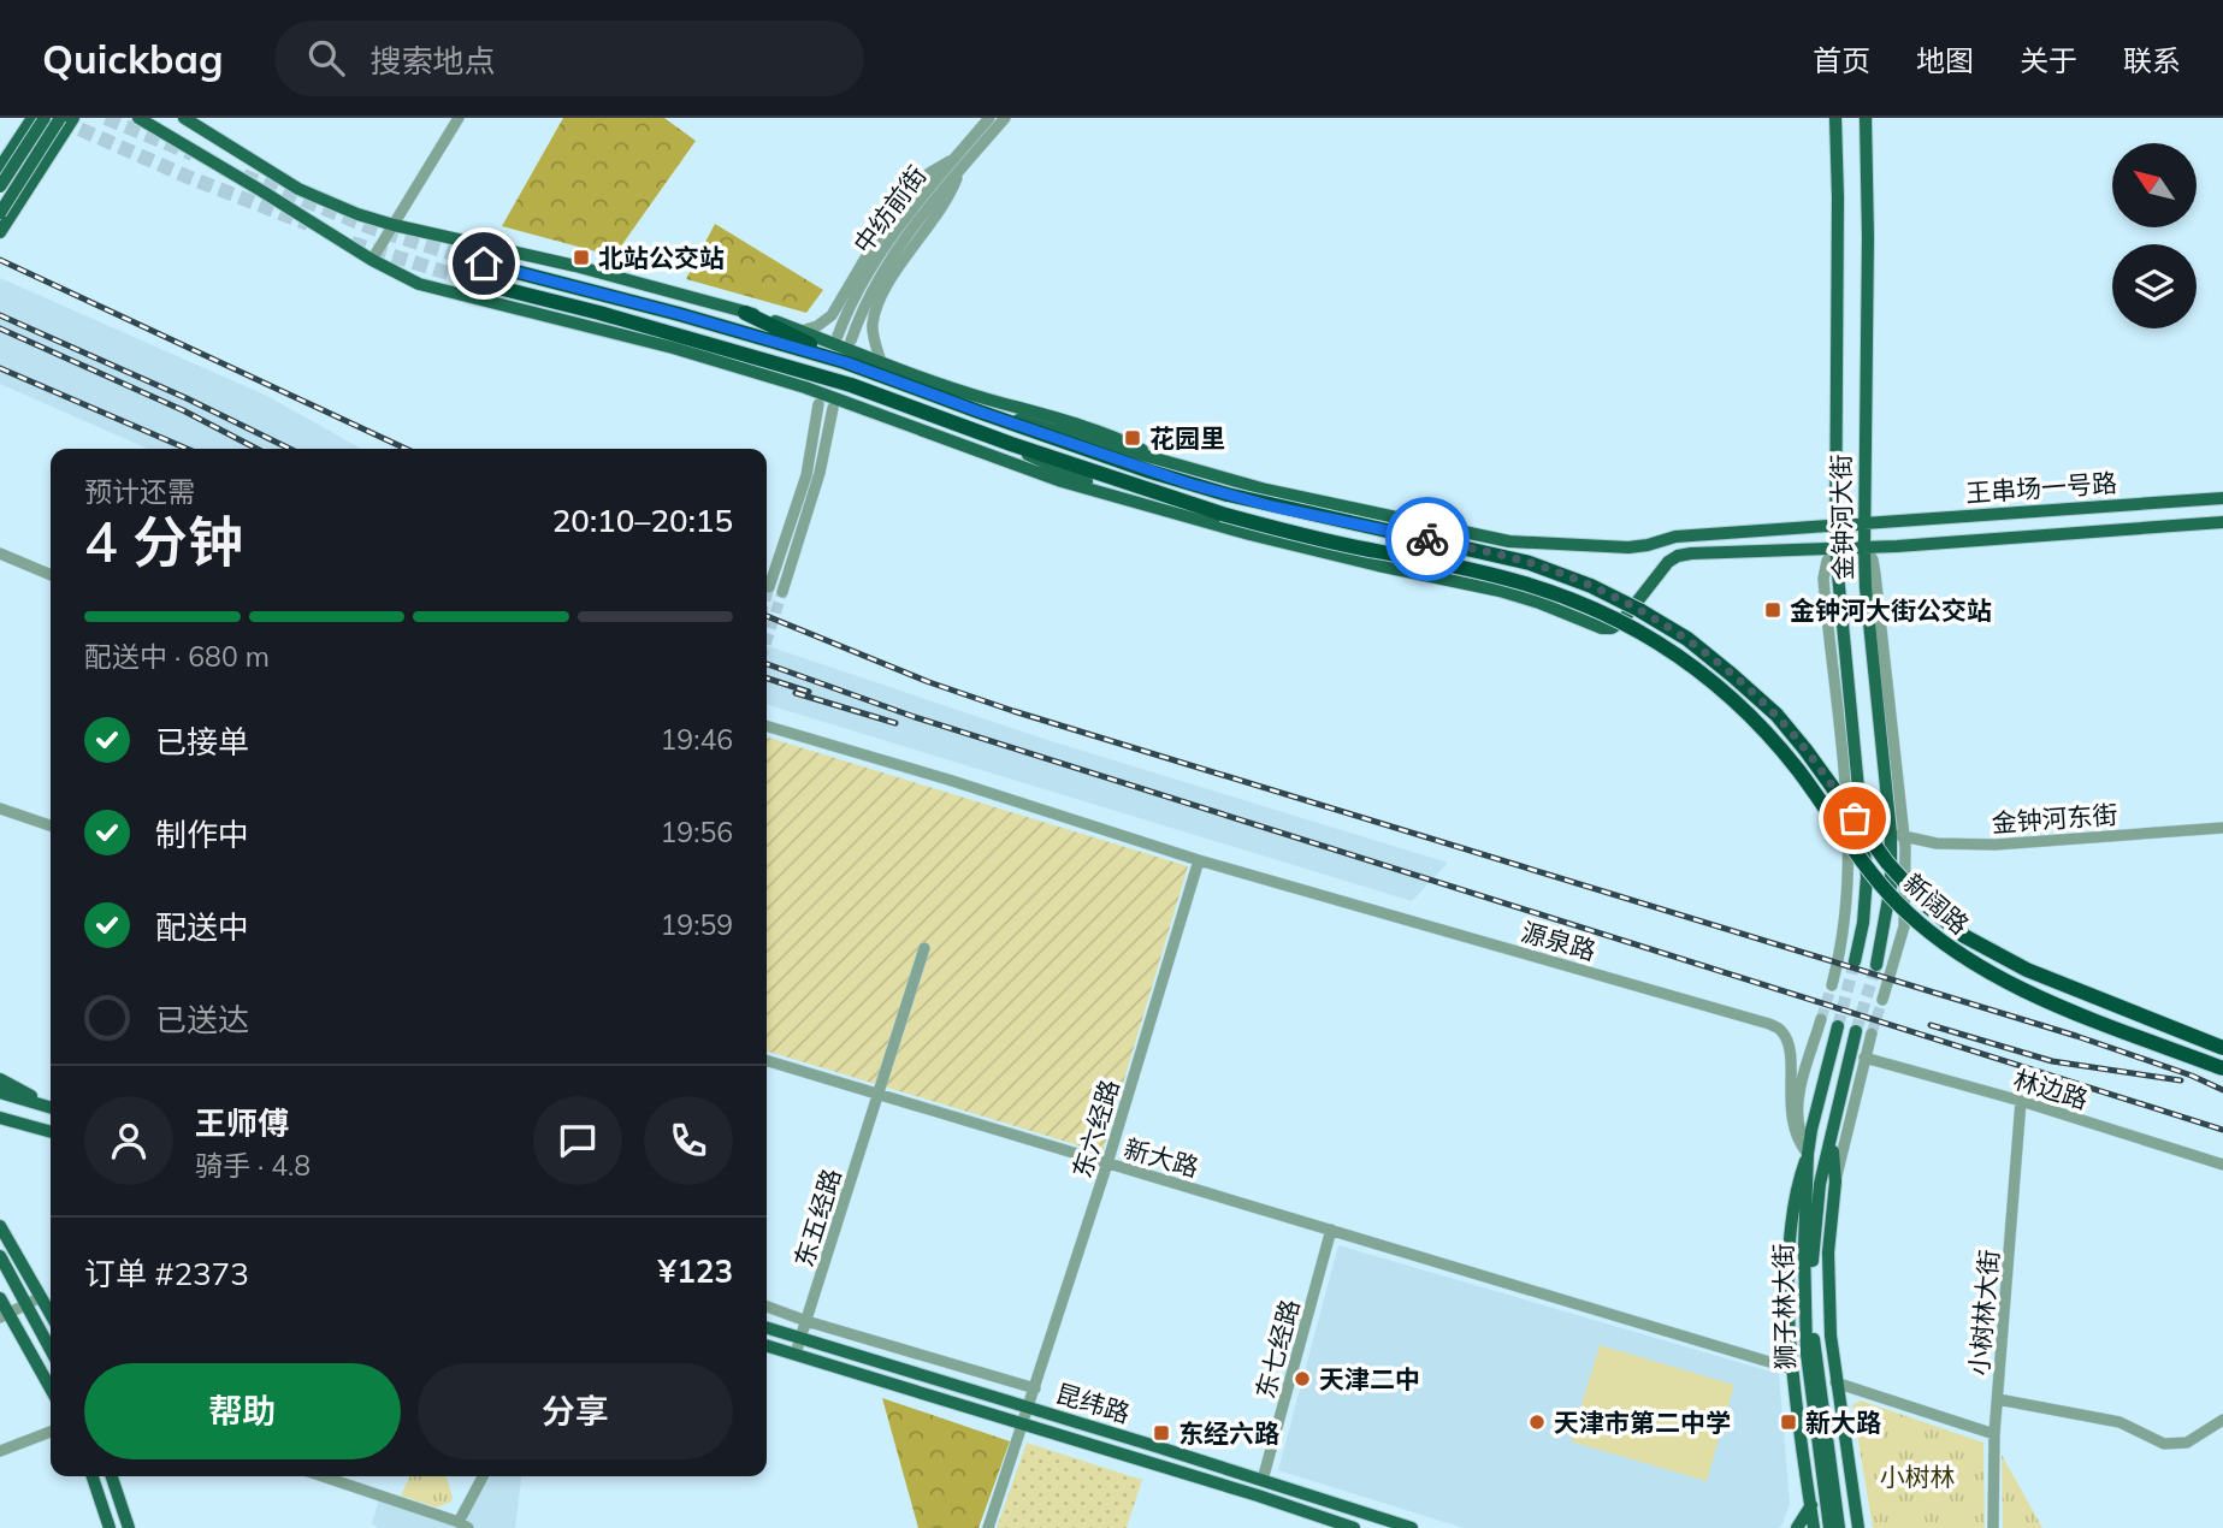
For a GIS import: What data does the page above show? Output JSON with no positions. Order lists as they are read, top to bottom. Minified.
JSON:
{"streets":{"highway":["新阔路"],"main road":["王串场一号路","金钟河大街","狮子林大街","昆纬路"],"street":["中纺前街","金钟河东街","源泉路","林边路","东六经路","新大路","东五经路","小树林大街","东七经路"]},"crossings":[["王串场一号路","金钟河大街"],["金钟河大街","金钟河东街"],["源泉路","东六经路"],["林边路","小树林大街"],["东六经路","新大路"],["东六经路","昆纬路"],["新大路","东五经路"],["新大路","东七经路"],["东五经路","昆纬路"],["东七经路","昆纬路"]],"parks":["小树林"],"places":{"transit":["北站公交站","花园里","金钟河大街公交站","新大路","东经六路"],"other":["天津二中","天津市第二中学"]},"north":"top left","page":{"header":"Quickbag","search":"搜索地点","nav":["首页","地图","关于","联系"],"heading":["4 分钟","预计还需","20:10–20:15"],"panel":["王师傅","骑手 · 4.8","订单 #2373","¥123"],"bar":"配送中 · 680 m","list":[["已接单","19:46"],["制作中","19:56"],["配送中","19:59"],"已送达"],"buttons":["帮助","分享"]}}
